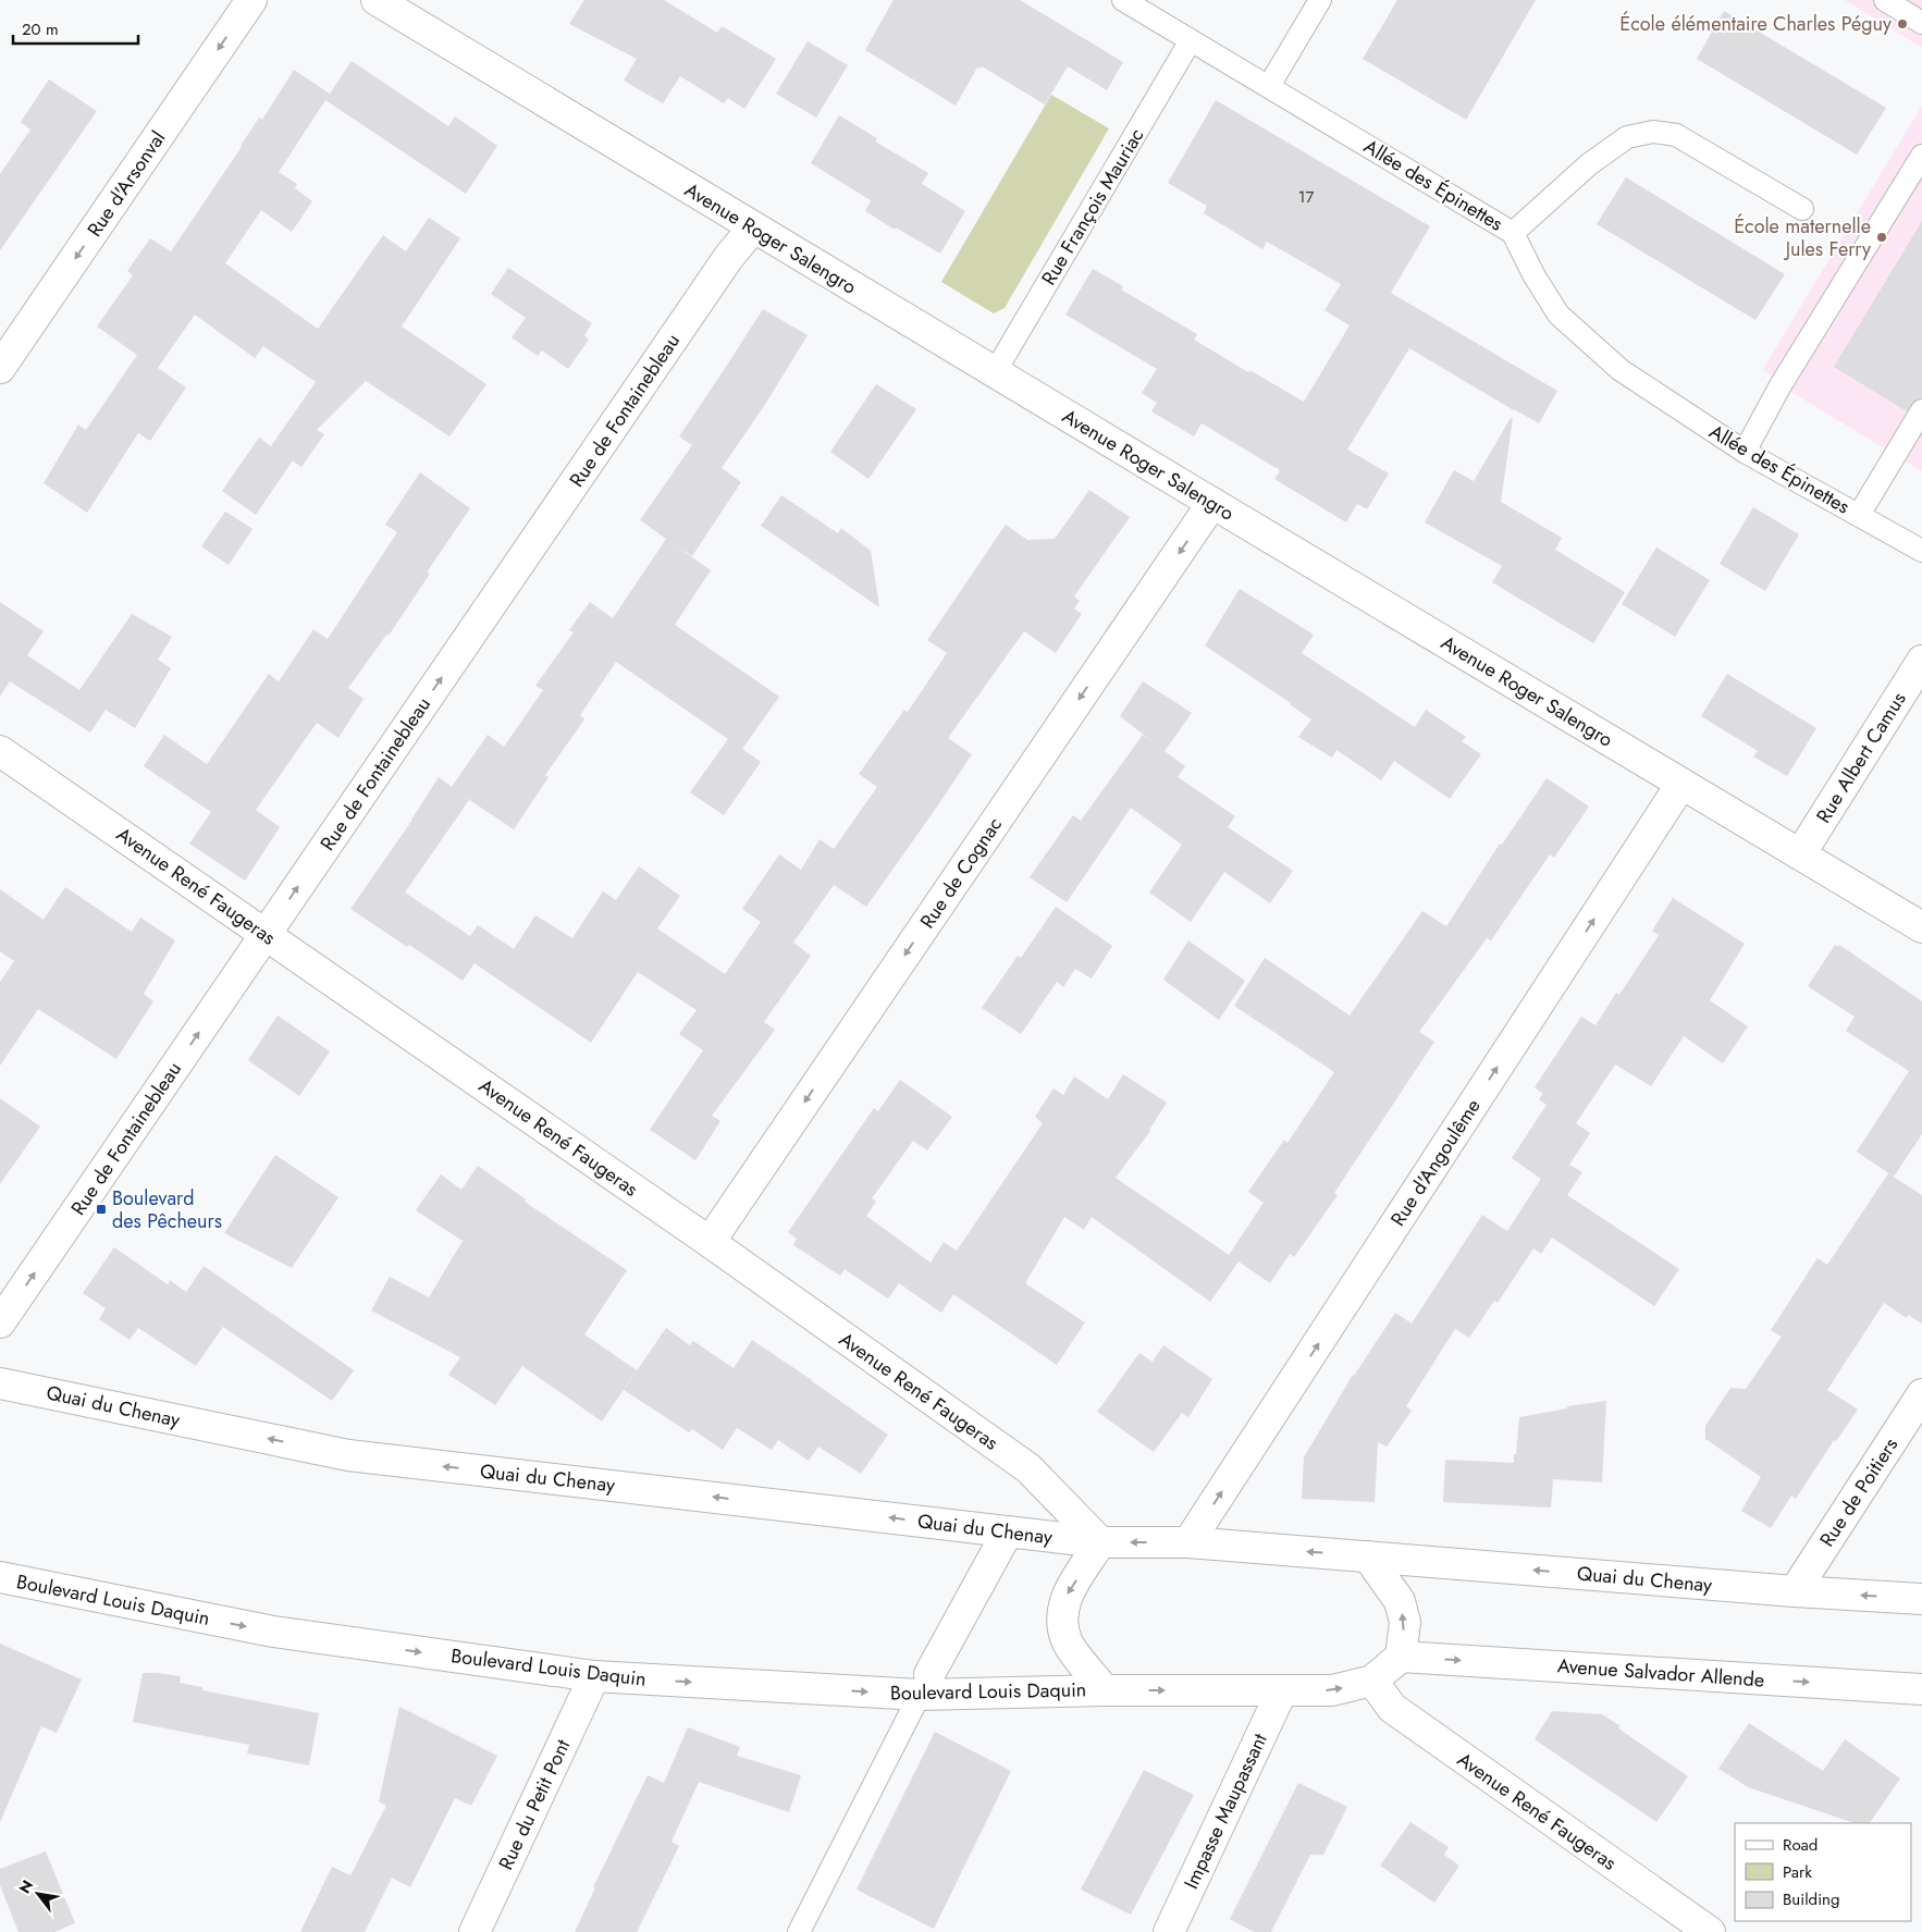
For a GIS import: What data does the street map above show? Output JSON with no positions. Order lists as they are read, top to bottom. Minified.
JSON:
{"streets":{"street":["Rue d'Arsonval","Avenue Roger Salengro","Rue de Fontainebleau","Rue Albert Camus","Rue de Cognac","Avenue René Faugeras","Rue d'Angoulême","Quai du Chenay","Rue de Poitiers","Boulevard Louis Daquin","Avenue Salvador Allende","Rue du Petit Pont","Impasse Maupassant"],"lane":["Allée des Épinettes","Rue François Mauriac"]},"crossings":[["Allée des Épinettes","Rue François Mauriac"],["Rue François Mauriac","Avenue Roger Salengro"],["Avenue Roger Salengro","Rue de Fontainebleau"],["Avenue Roger Salengro","Rue Albert Camus"],["Avenue Roger Salengro","Rue de Cognac"],["Avenue Roger Salengro","Rue d'Angoulême"],["Rue de Fontainebleau","Avenue René Faugeras"],["Rue de Cognac","Avenue René Faugeras"],["Avenue René Faugeras","Quai du Chenay"],["Avenue René Faugeras","Boulevard Louis Daquin"],["Rue d'Angoulême","Quai du Chenay"],["Quai du Chenay","Rue de Poitiers"],["Boulevard Louis Daquin","Rue du Petit Pont"],["Boulevard Louis Daquin","Impasse Maupassant"]],"one_way":["Rue d'Arsonval","Rue de Fontainebleau","Rue de Cognac","Rue d'Angoulême","Quai du Chenay","Boulevard Louis Daquin","Avenue Salvador Allende"],"places":{"other":["École élémentaire Charles Péguy","École maternelle Jules Ferry"],"transit":["Boulevard des Pêcheurs"]},"house_numbers":["17"],"legend":["Road","Park","Building"],"scale_bar":"20 m","north":"top left"}
